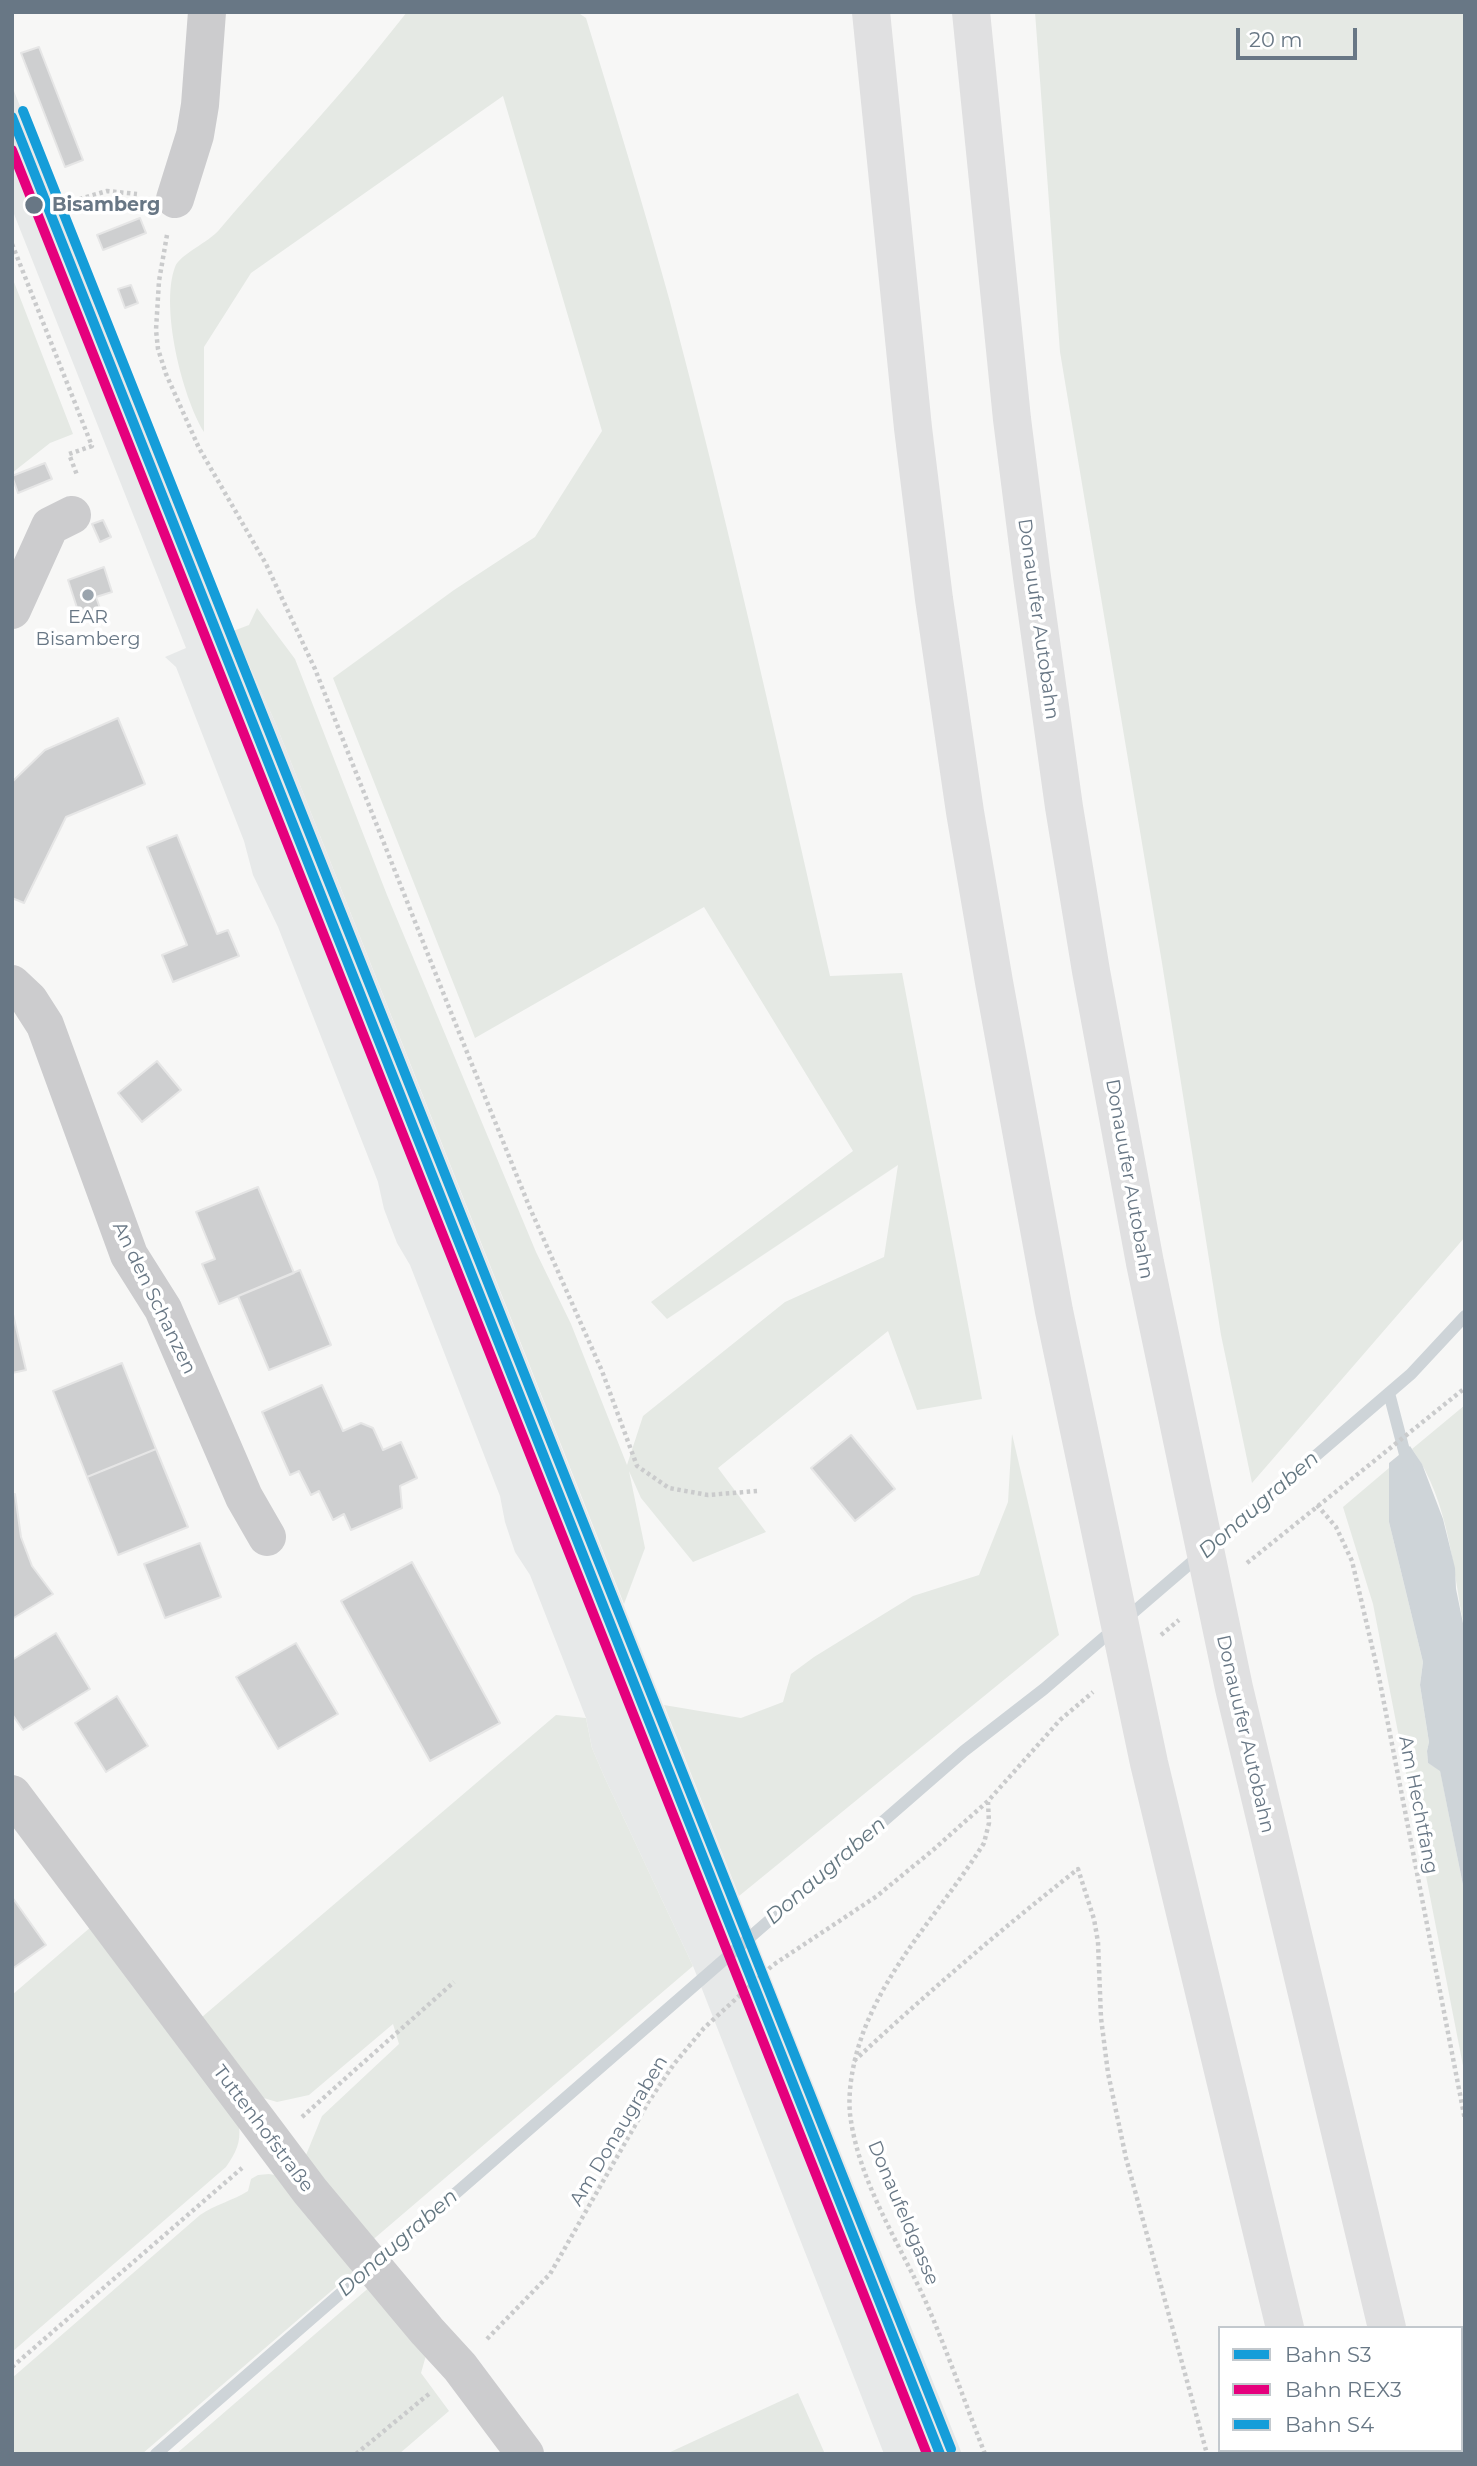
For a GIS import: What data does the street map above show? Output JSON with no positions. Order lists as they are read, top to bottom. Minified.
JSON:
{"streets":{"highway":["Donauufer Autobahn"],"street":["An den Schanzen","Tuttenhofstraße"],"path":["Am Hechtfang","Am Donaugraben","Donaufeldgasse"]},"crossings":[["Tuttenhofstraße","Am Donaugraben"],["Am Donaugraben","Donaufeldgasse"]],"water":["Donaugraben"],"places":["Bisamberg","EAR Bisamberg"],"lines":["rail line S4","rail line S3","rail line REX3"],"legend":["Bahn S3","Bahn REX3","Bahn S4"],"scale_bar":"20 m"}
